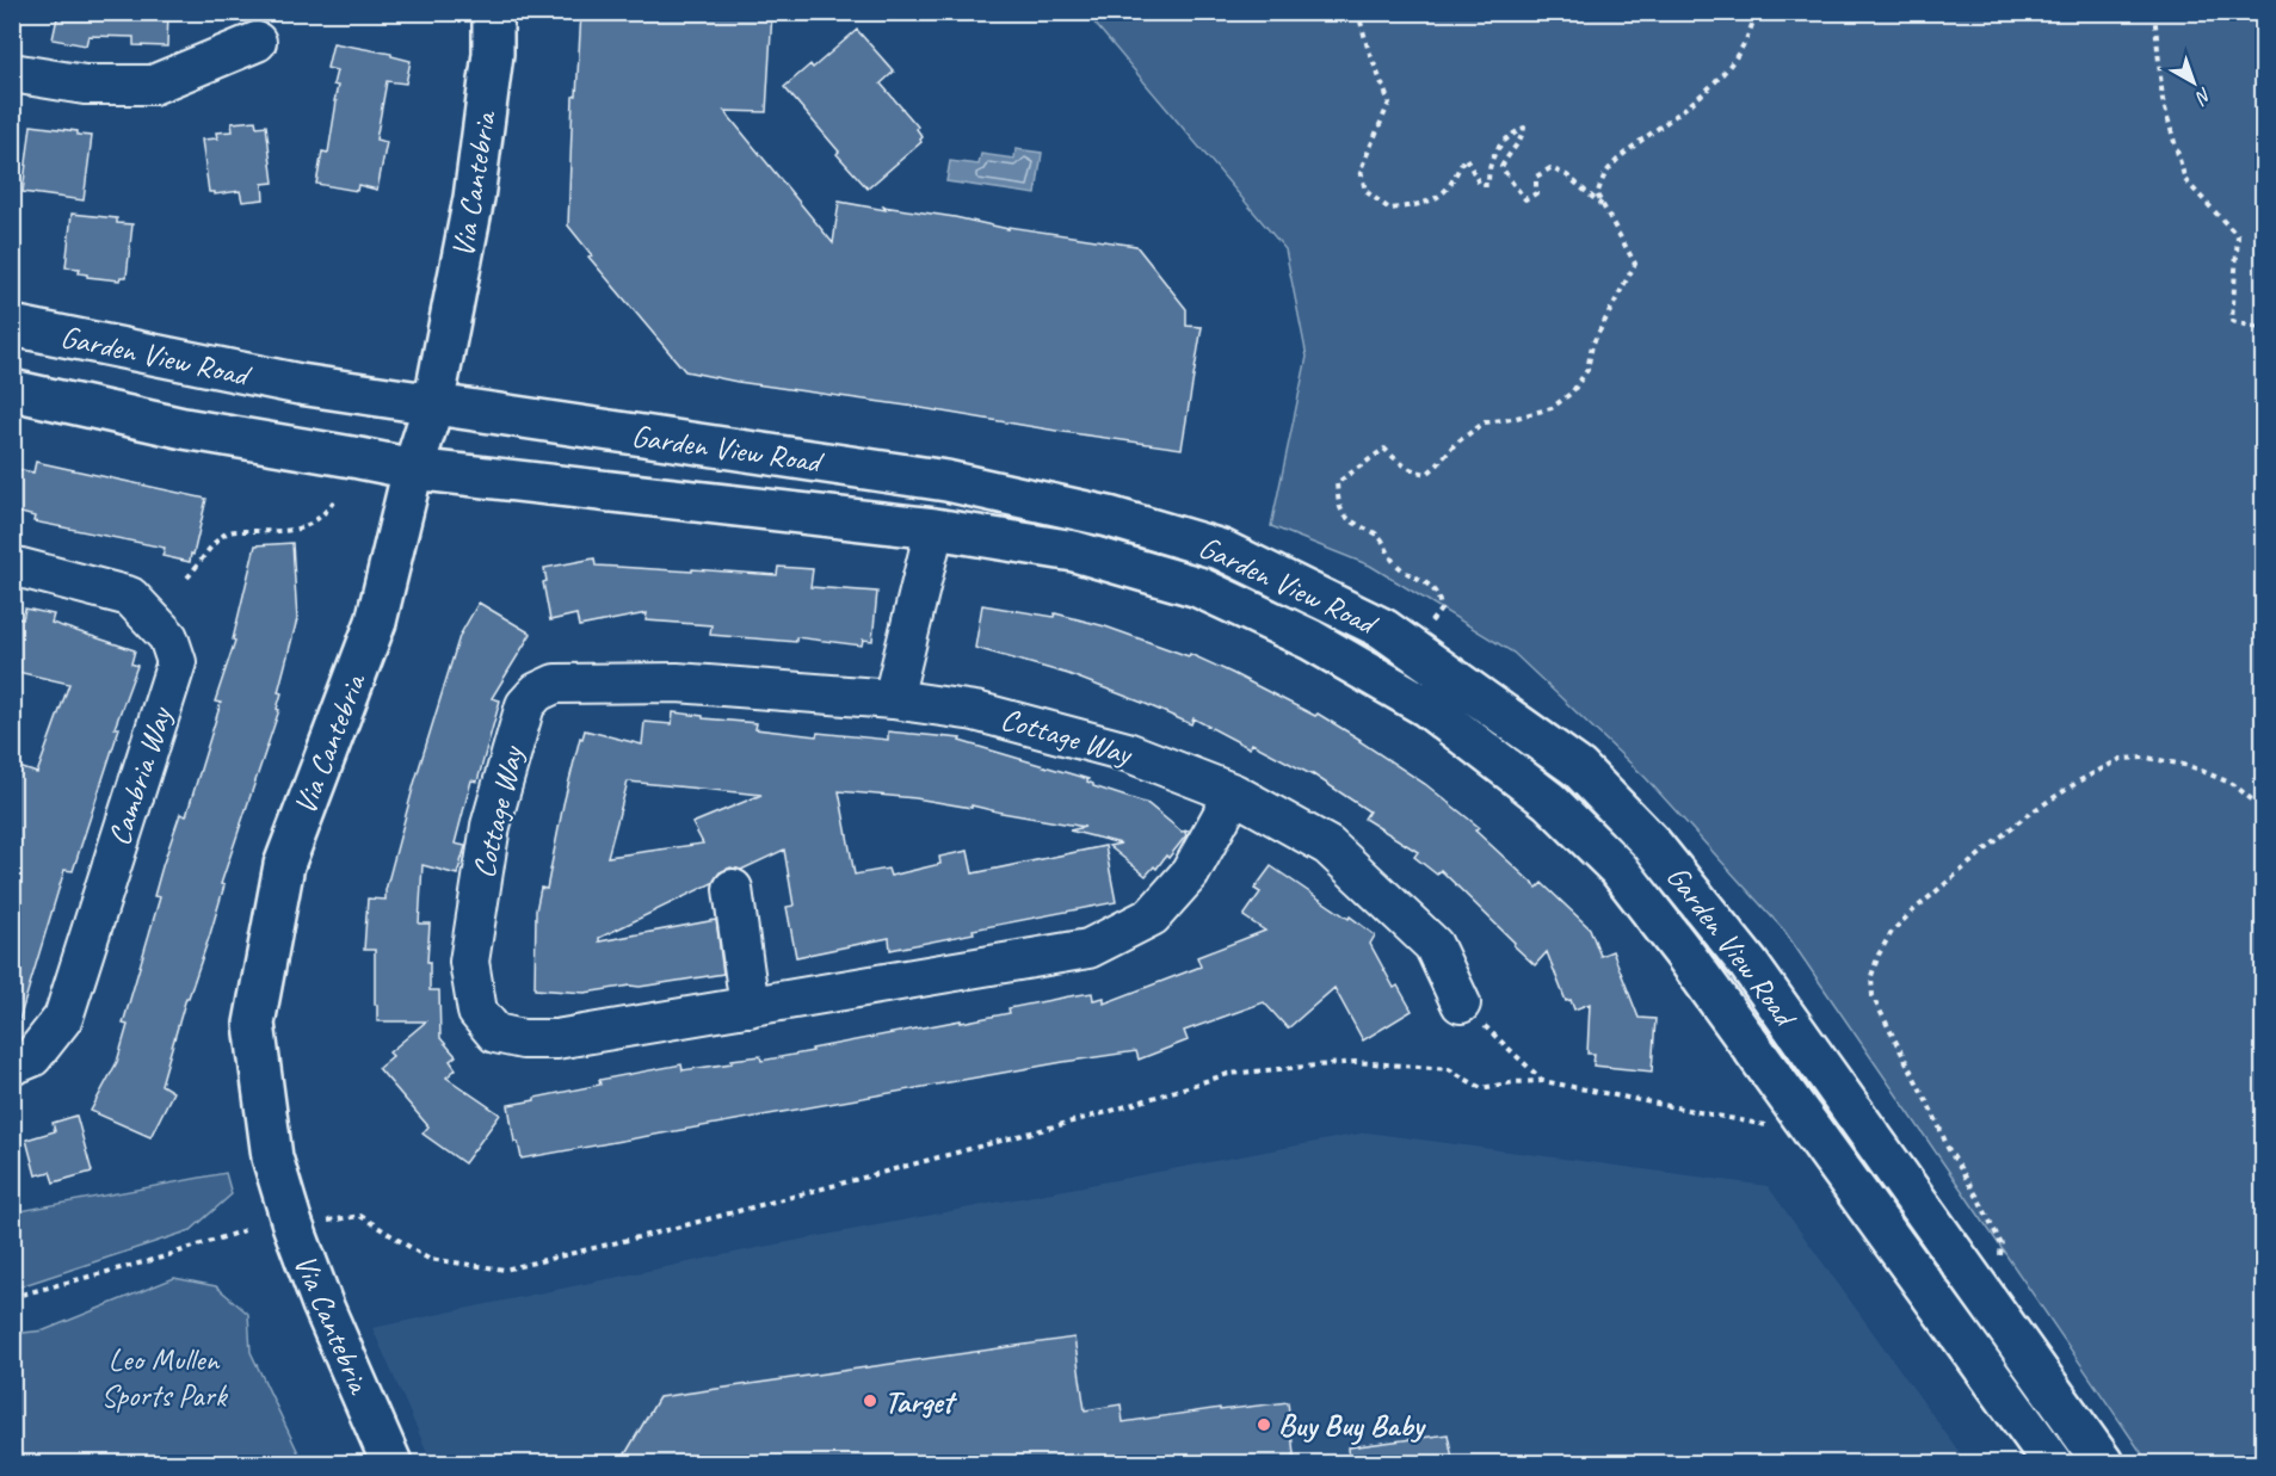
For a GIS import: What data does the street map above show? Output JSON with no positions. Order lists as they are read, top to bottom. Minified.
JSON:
{"streets":{"main road":["Via Cantebria","Garden View Road"],"street":["Cottage Way","Cambria Way"]},"crossings":[["Via Cantebria","Garden View Road"]],"parks":["Leo Mullen Sports Park"],"places":["Target","Buy Buy Baby"],"north":"bottom right"}
